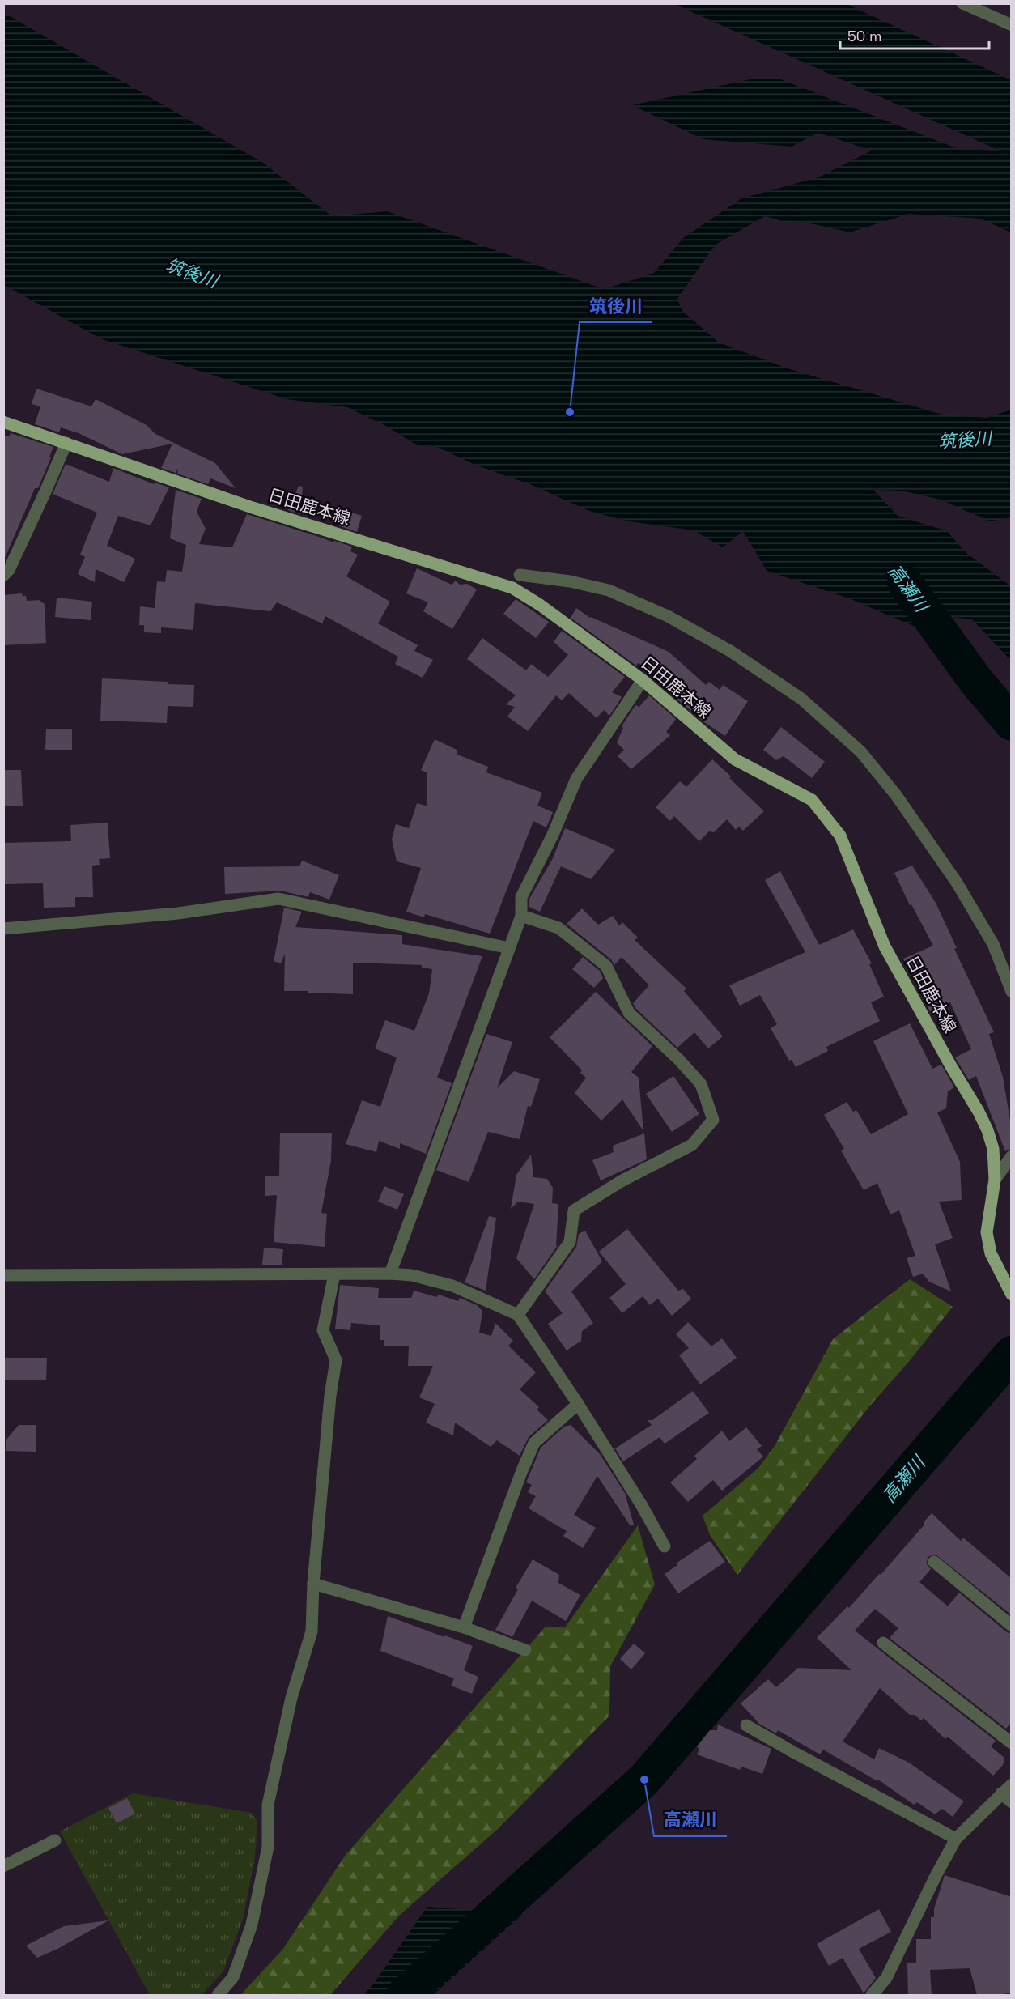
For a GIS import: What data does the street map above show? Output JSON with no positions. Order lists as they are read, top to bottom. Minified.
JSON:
{"streets":{"main road":["日田鹿本線"]},"water":["筑後川","高瀬川"],"places":["筑後川","高瀬川"],"scale_bar":"50 m"}
